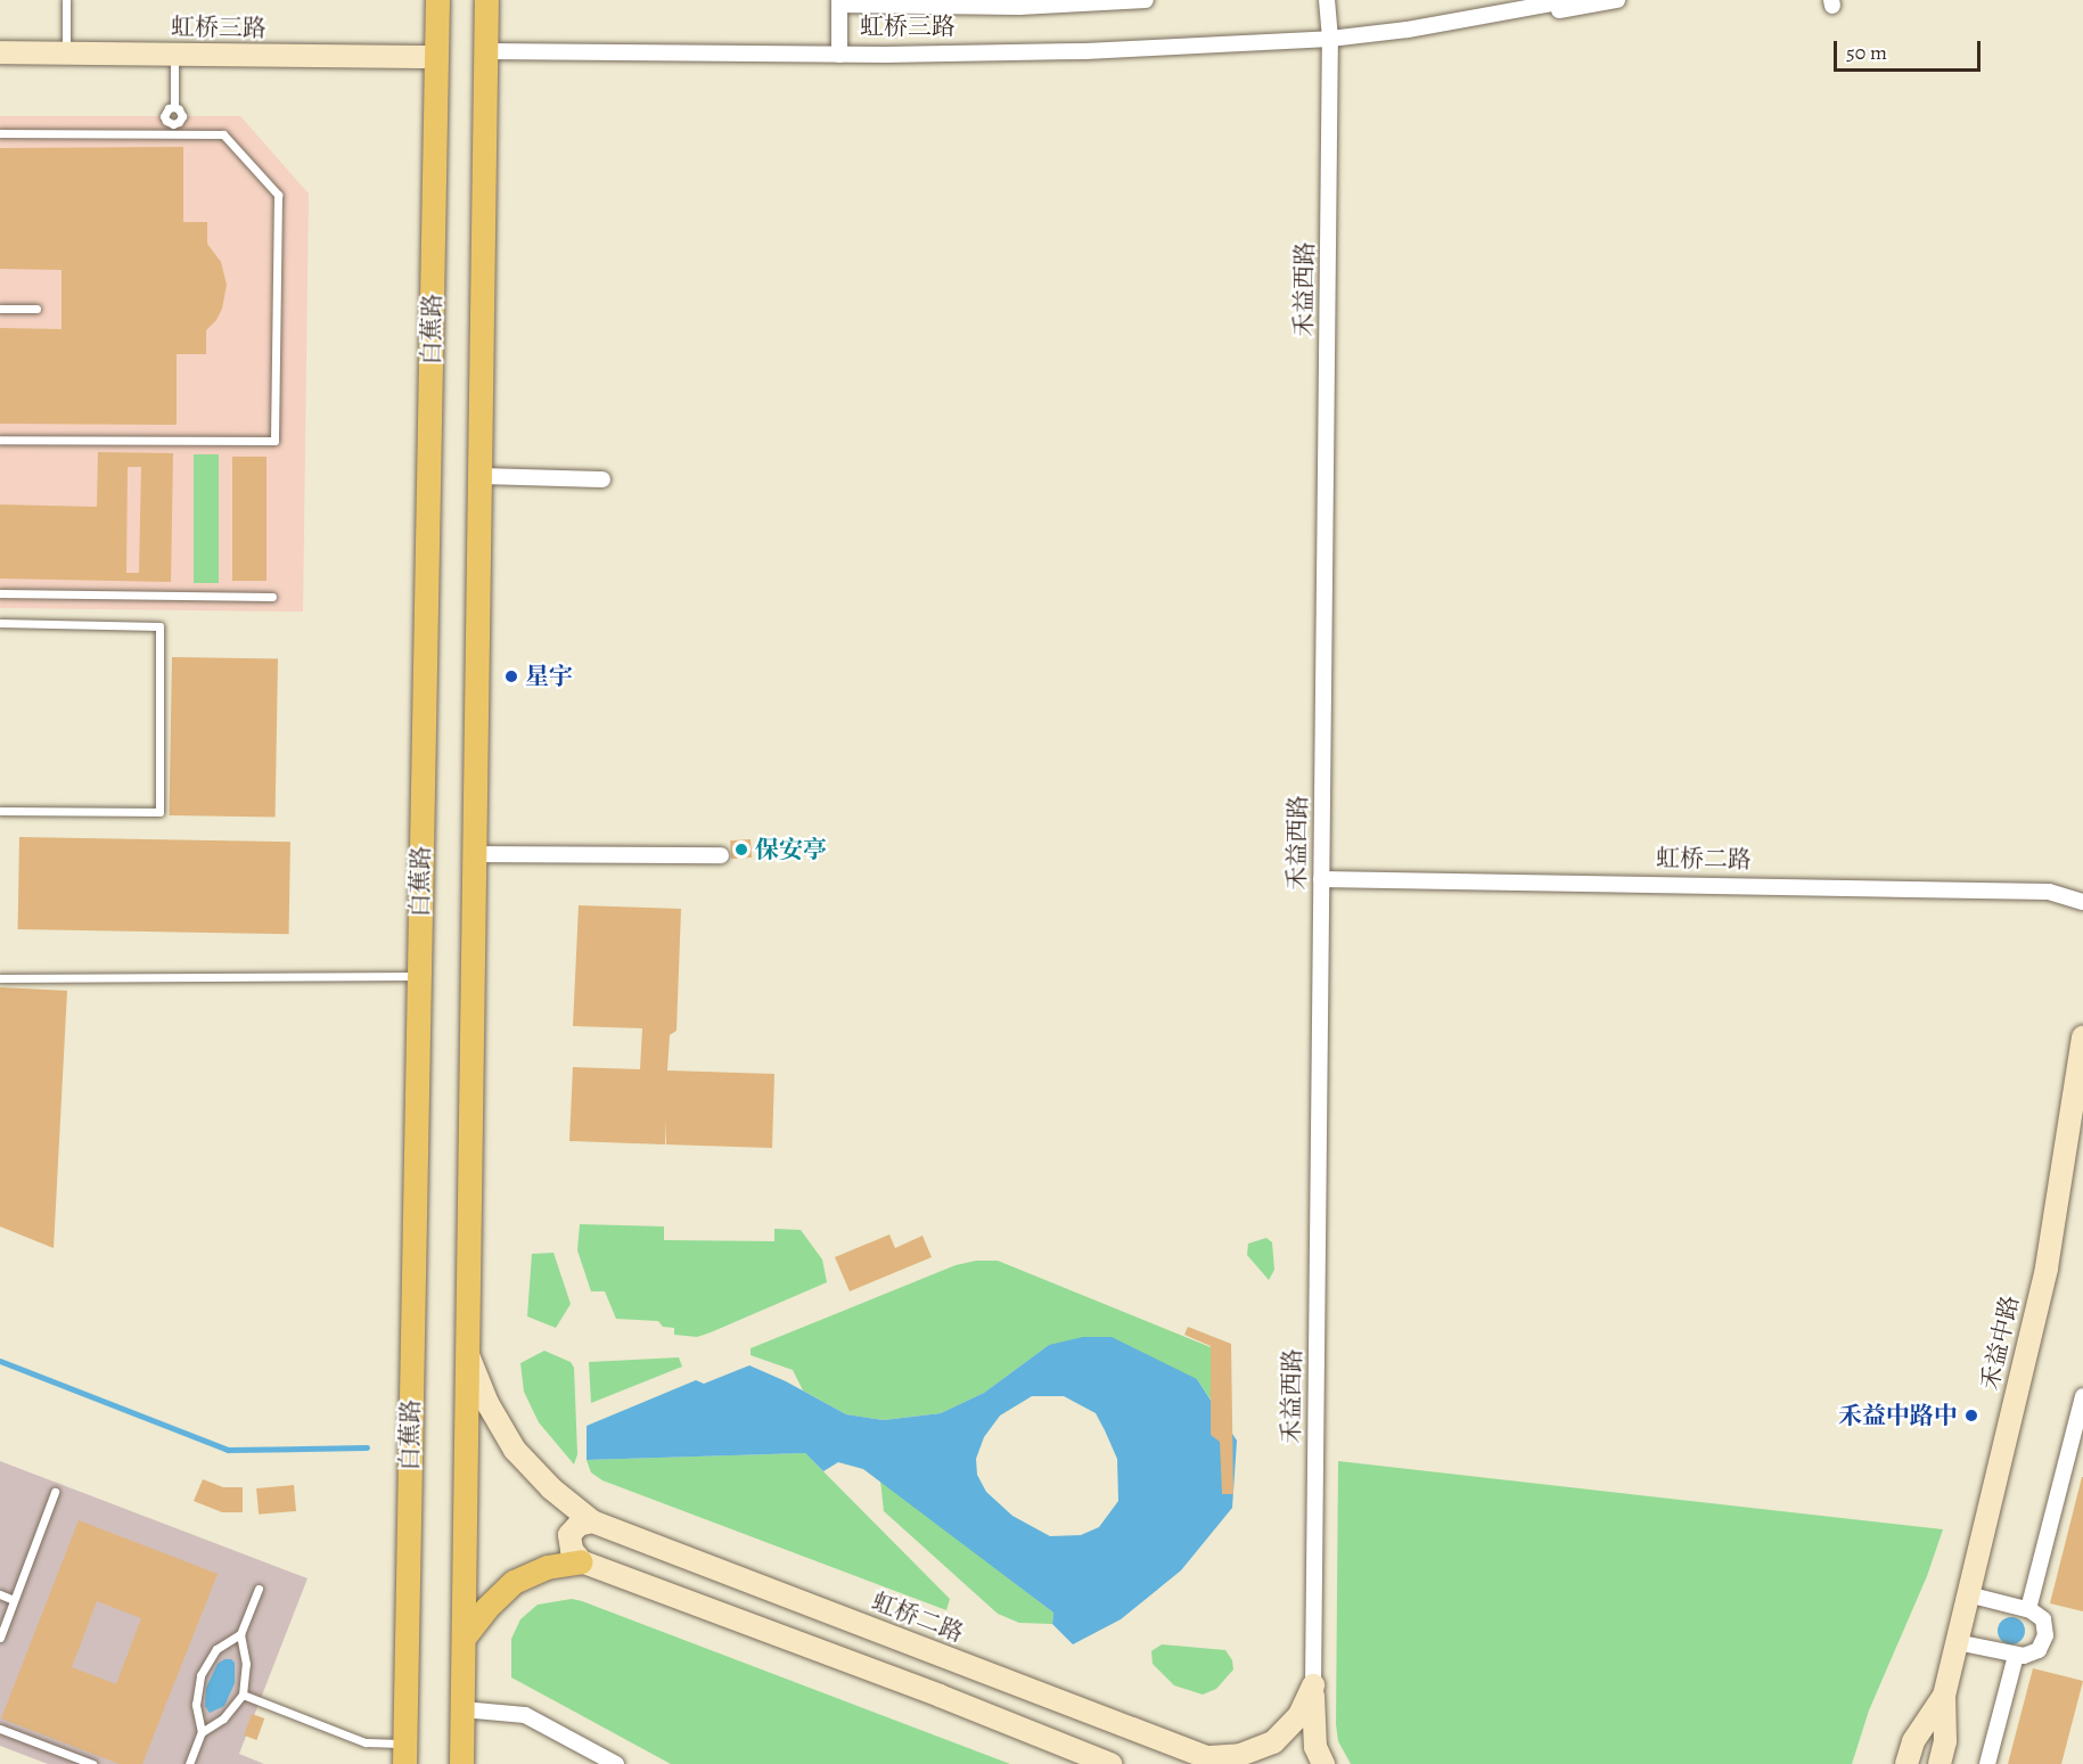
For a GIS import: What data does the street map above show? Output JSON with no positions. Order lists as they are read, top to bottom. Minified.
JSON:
{"streets":{"main road":["白蕉路"],"street":["虹桥三路","禾益西路","虹桥二路","禾益中路"]},"crossings":[["虹桥三路","禾益西路"],["虹桥三路","白蕉路"],["禾益西路","虹桥二路"],["白蕉路","虹桥二路"]],"places":["星宇","保安亭","禾益中路中"],"scale_bar":"50 m"}
